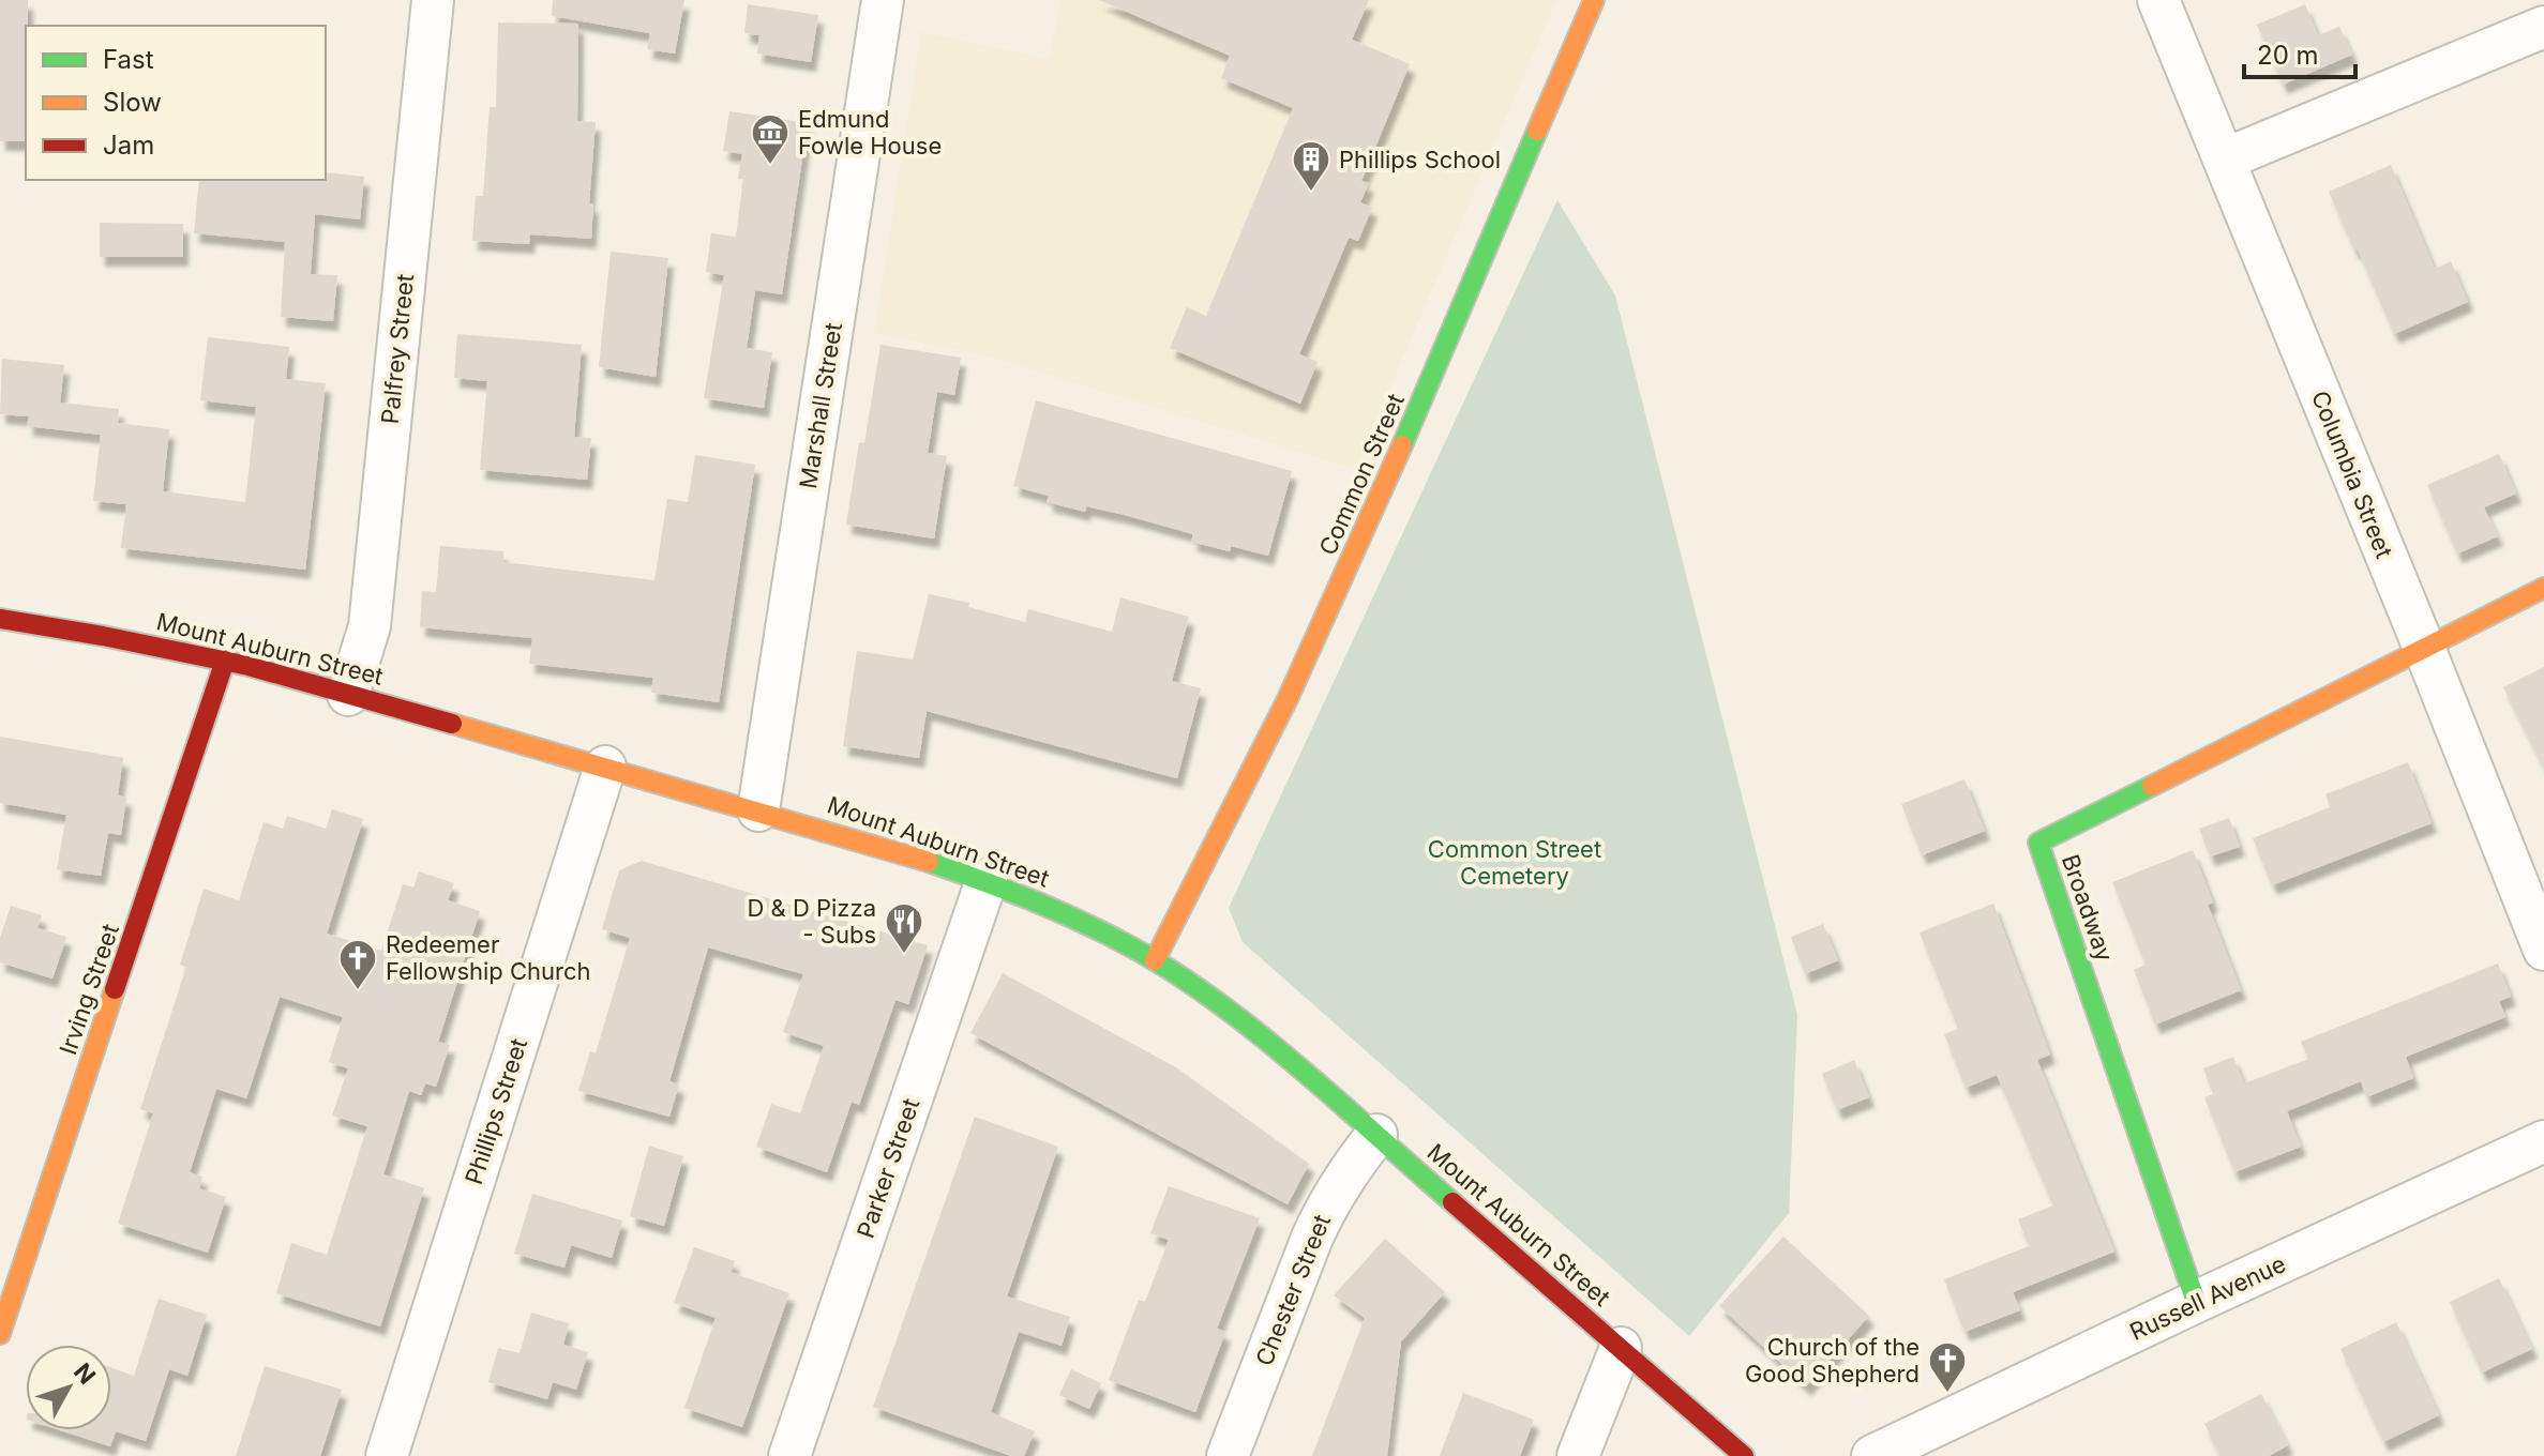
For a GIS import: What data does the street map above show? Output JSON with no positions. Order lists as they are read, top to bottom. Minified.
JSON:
{"streets":{"main road":["Common Street","Mount Auburn Street","Broadway","Irving Street"],"street":["Palfrey Street","Marshall Street","Columbia Street","Phillips Street","Parker Street","Chester Street","Russell Avenue"]},"crossings":[["Palfrey Street","Mount Auburn Street"],["Marshall Street","Mount Auburn Street"],["Common Street","Mount Auburn Street"],["Columbia Street","Broadway"],["Mount Auburn Street","Irving Street"],["Mount Auburn Street","Phillips Street"],["Mount Auburn Street","Parker Street"],["Mount Auburn Street","Chester Street"],["Broadway","Russell Avenue"]],"parks":["Common Street Cemetery"],"places":{"museum":["Edmund Fowle House"],"building":["Phillips School"],"restaurant":["D & D Pizza - Subs"],"church":["Redeemer Fellowship Church","Church of the Good Shepherd"]},"legend":["Fast","Slow","Jam"],"scale_bar":"20 m","north":"top right"}
